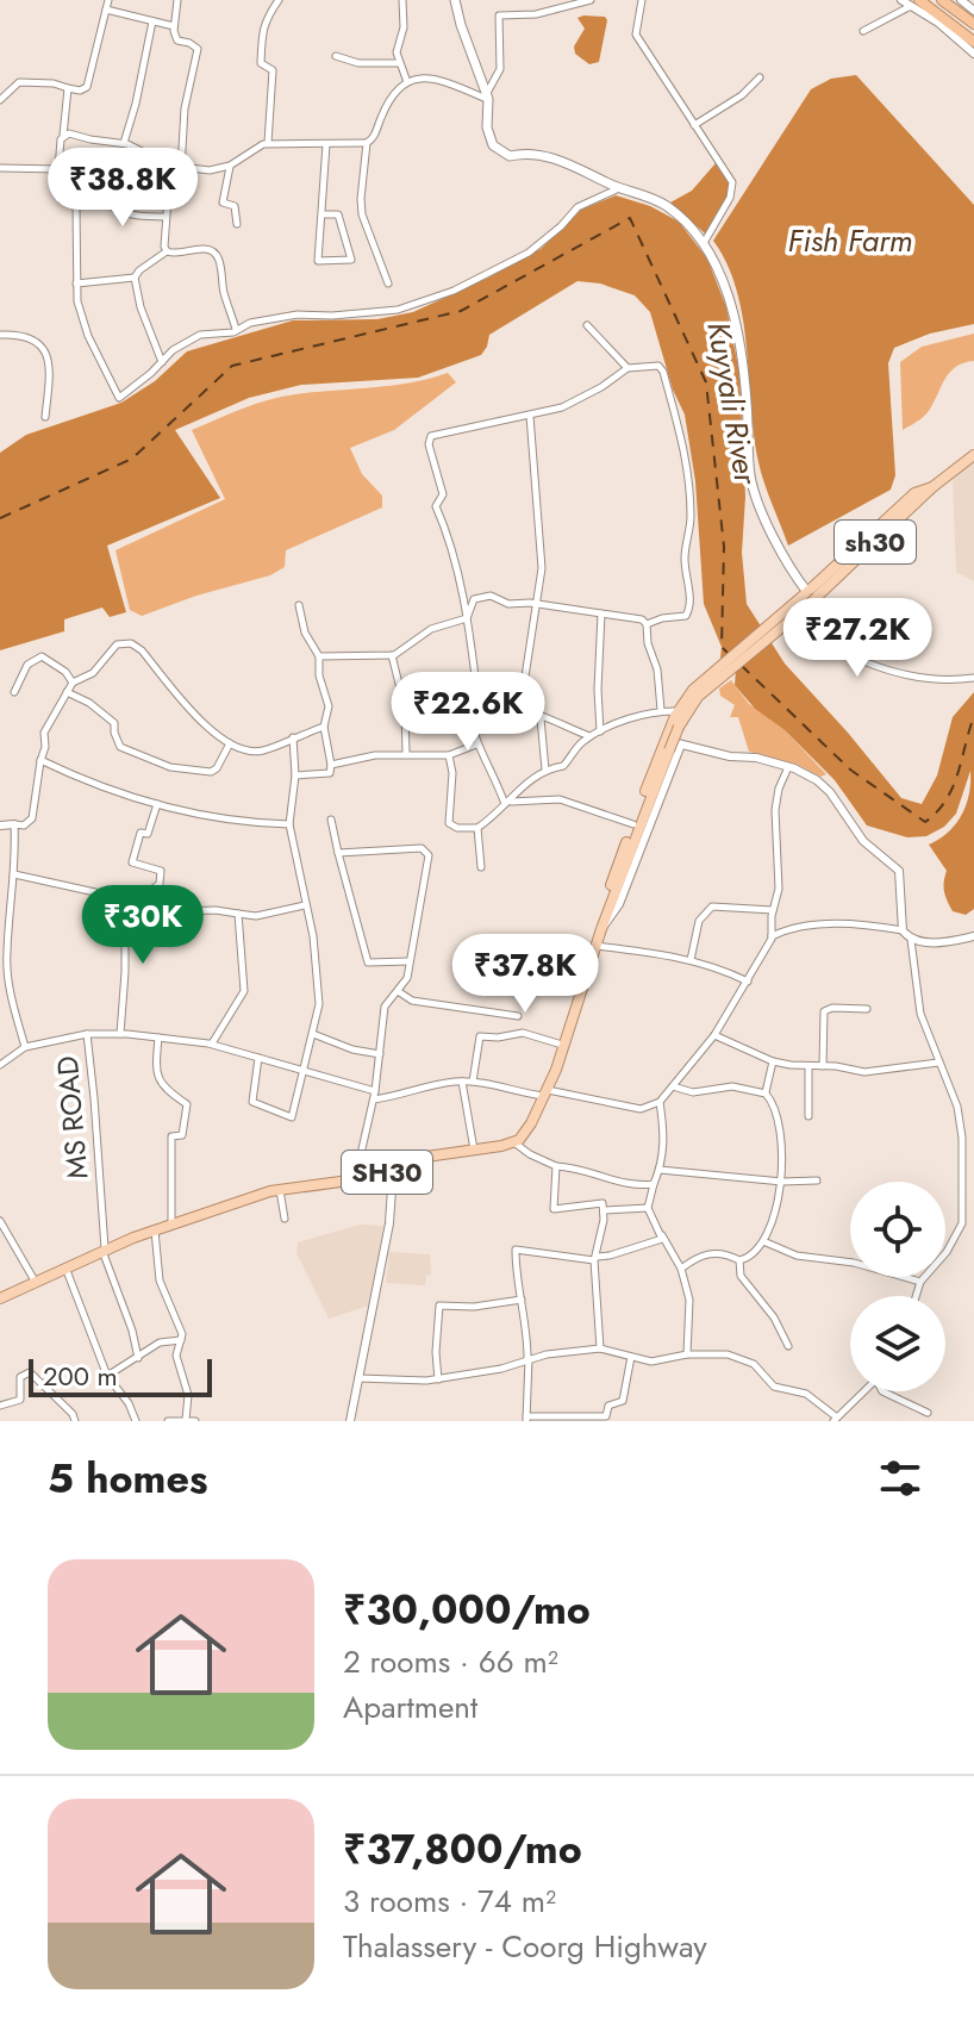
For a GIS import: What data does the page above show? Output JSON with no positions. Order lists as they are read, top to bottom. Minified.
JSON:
{"streets":{"main road":["sh30","SH30"],"street":["MS ROAD"]},"crossings":[["sh30","SH30"],["MS ROAD","SH30"]],"water":["Fish Farm","Kuyyali River"],"scale_bar":"200 m","page":{"price":["₹38.8K","₹27.2K","₹22.6K","₹30K","₹37.8K"],"scale":"200 m","heading":"5 homes","list":[{"name":"₹30,000/mo","note":"2 rooms · 66 m² · Apartment"},{"name":"₹37,800/mo","note":"3 rooms · 74 m² · Thalassery - Coorg Highway"}]}}
